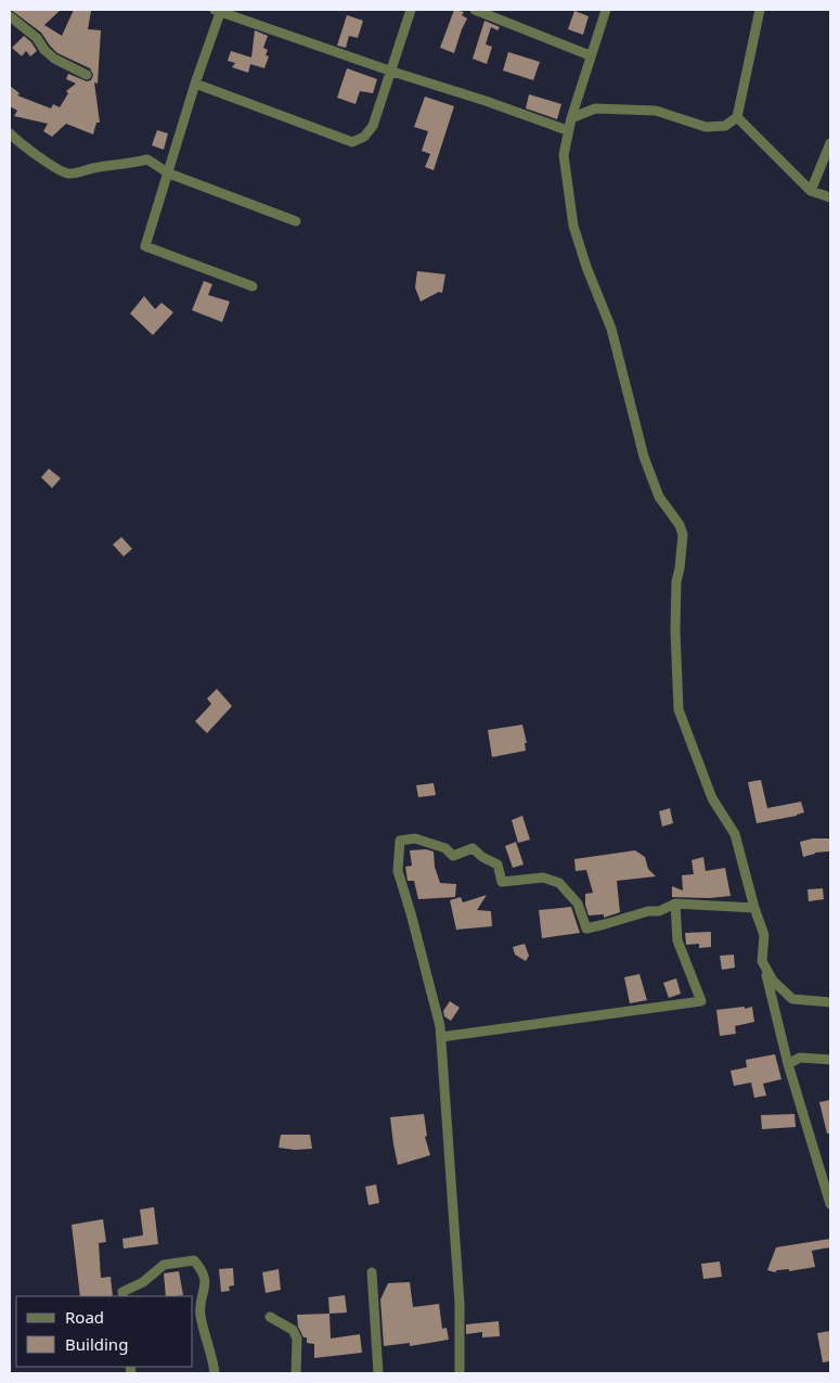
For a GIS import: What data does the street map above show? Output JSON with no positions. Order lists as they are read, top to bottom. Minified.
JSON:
{"legend":["Road","Building"]}
